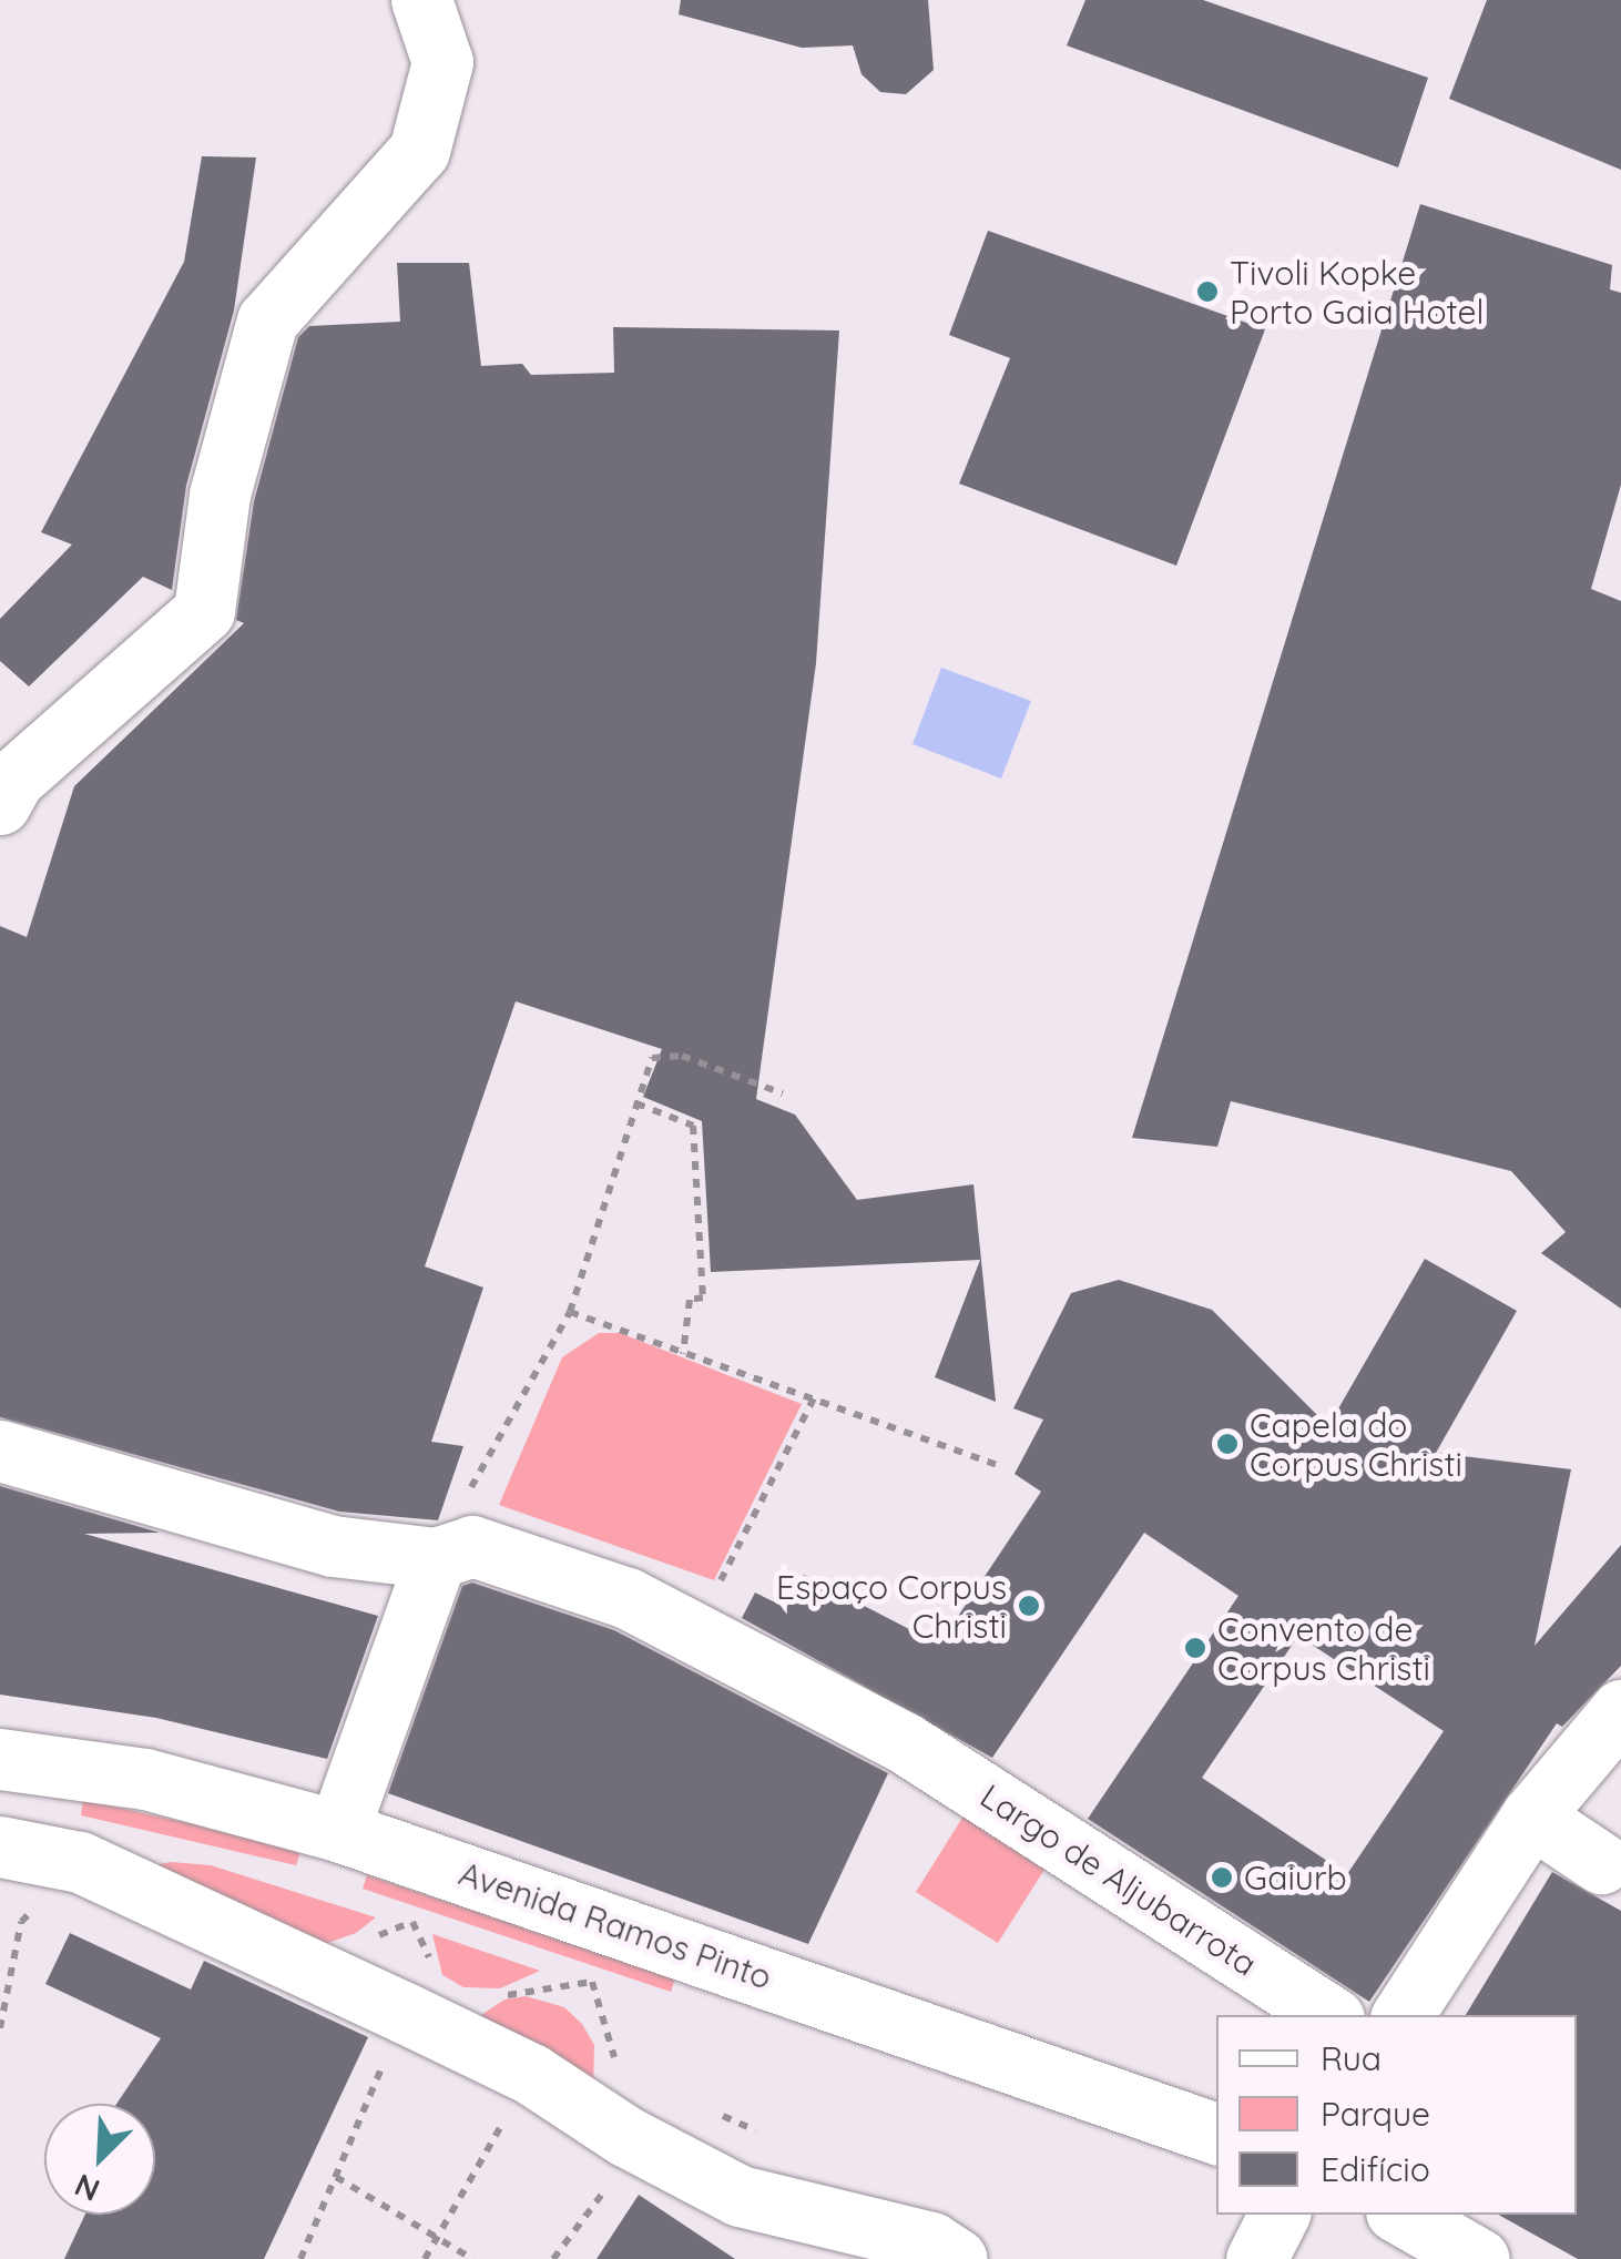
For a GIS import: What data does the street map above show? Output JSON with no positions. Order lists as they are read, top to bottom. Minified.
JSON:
{"streets":{"street":["Largo de Aljubarrota","Avenida Ramos Pinto"]},"places":["Tivoli Kopke Porto Gaia Hotel","Capela do Corpus Christi","Espaço Corpus Christi","Convento de Corpus Christi","Gaiurb"],"legend":["Rua","Parque","Edifício"],"north":"bottom left"}
